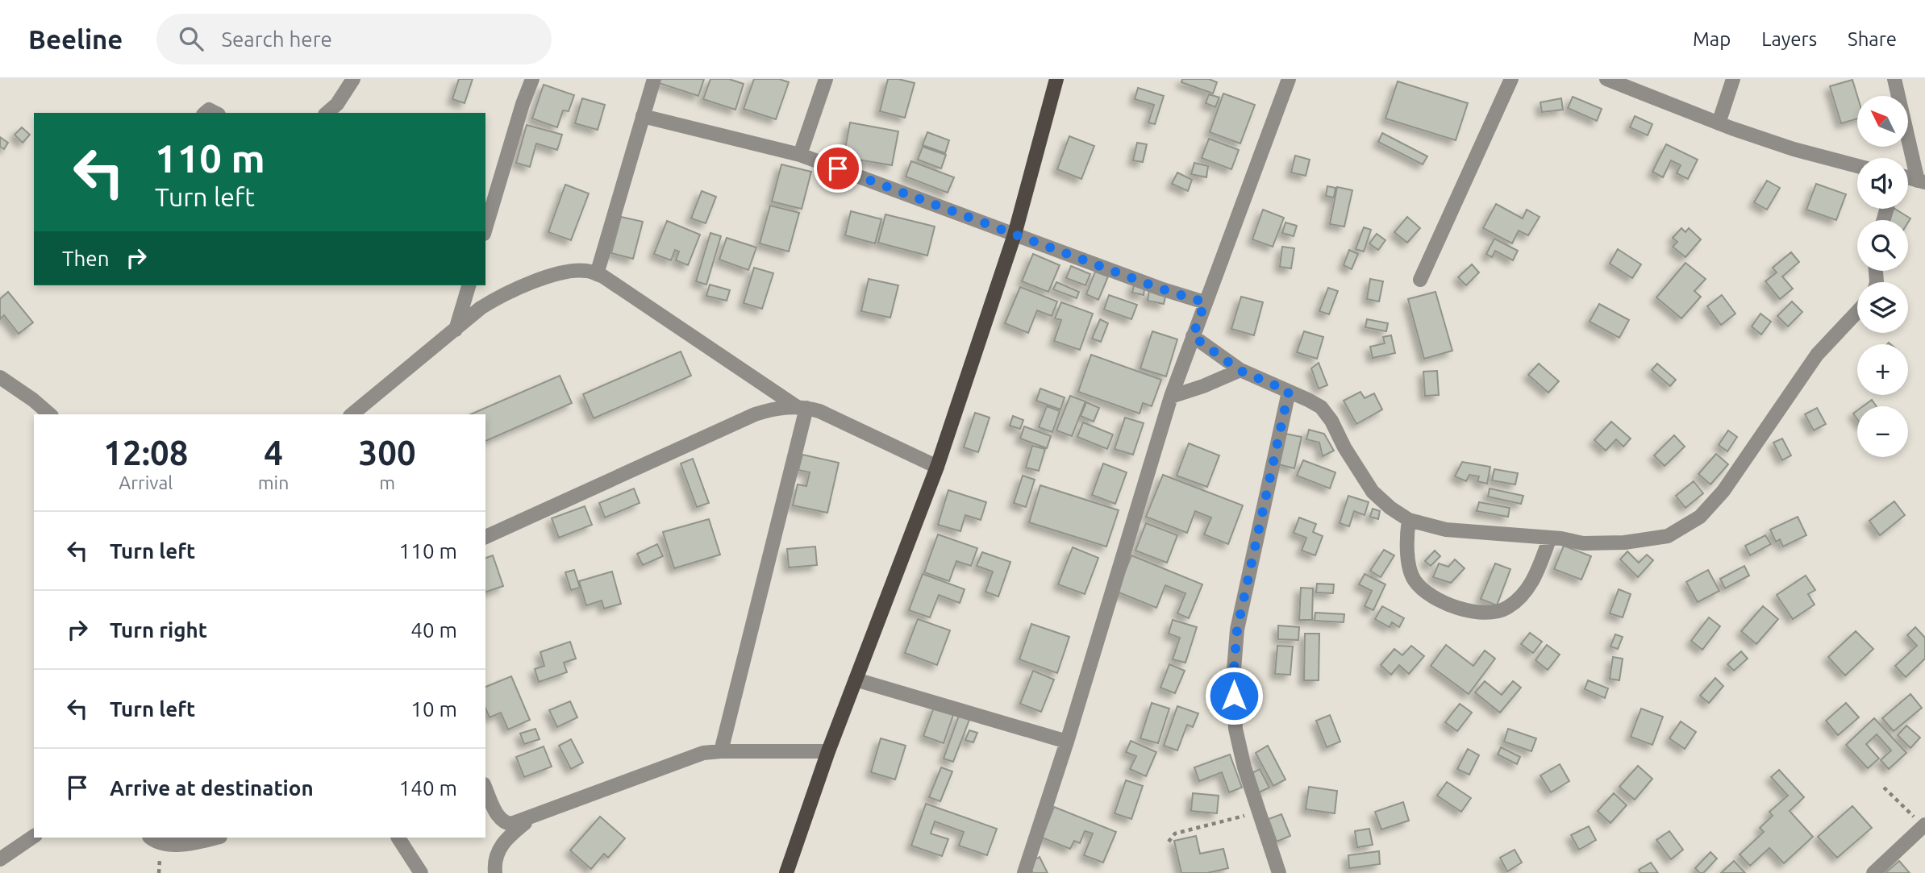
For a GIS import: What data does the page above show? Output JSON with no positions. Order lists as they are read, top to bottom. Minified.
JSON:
{"north":"top left","page":{"header":"Beeline","search":"Search here","nav":["Map","Layers","Share"],"map_buttons":["+","−"],"turn":["110 m","Turn left"],"then":"Then","eta":["12:08","Arrival","4","min","300","m"],"list":[{"name":"Turn left","value":"110 m"},{"name":"Turn right","value":"40 m"},{"name":"Turn left","value":"10 m"},{"name":"Arrive at destination","value":"140 m"}]}}
